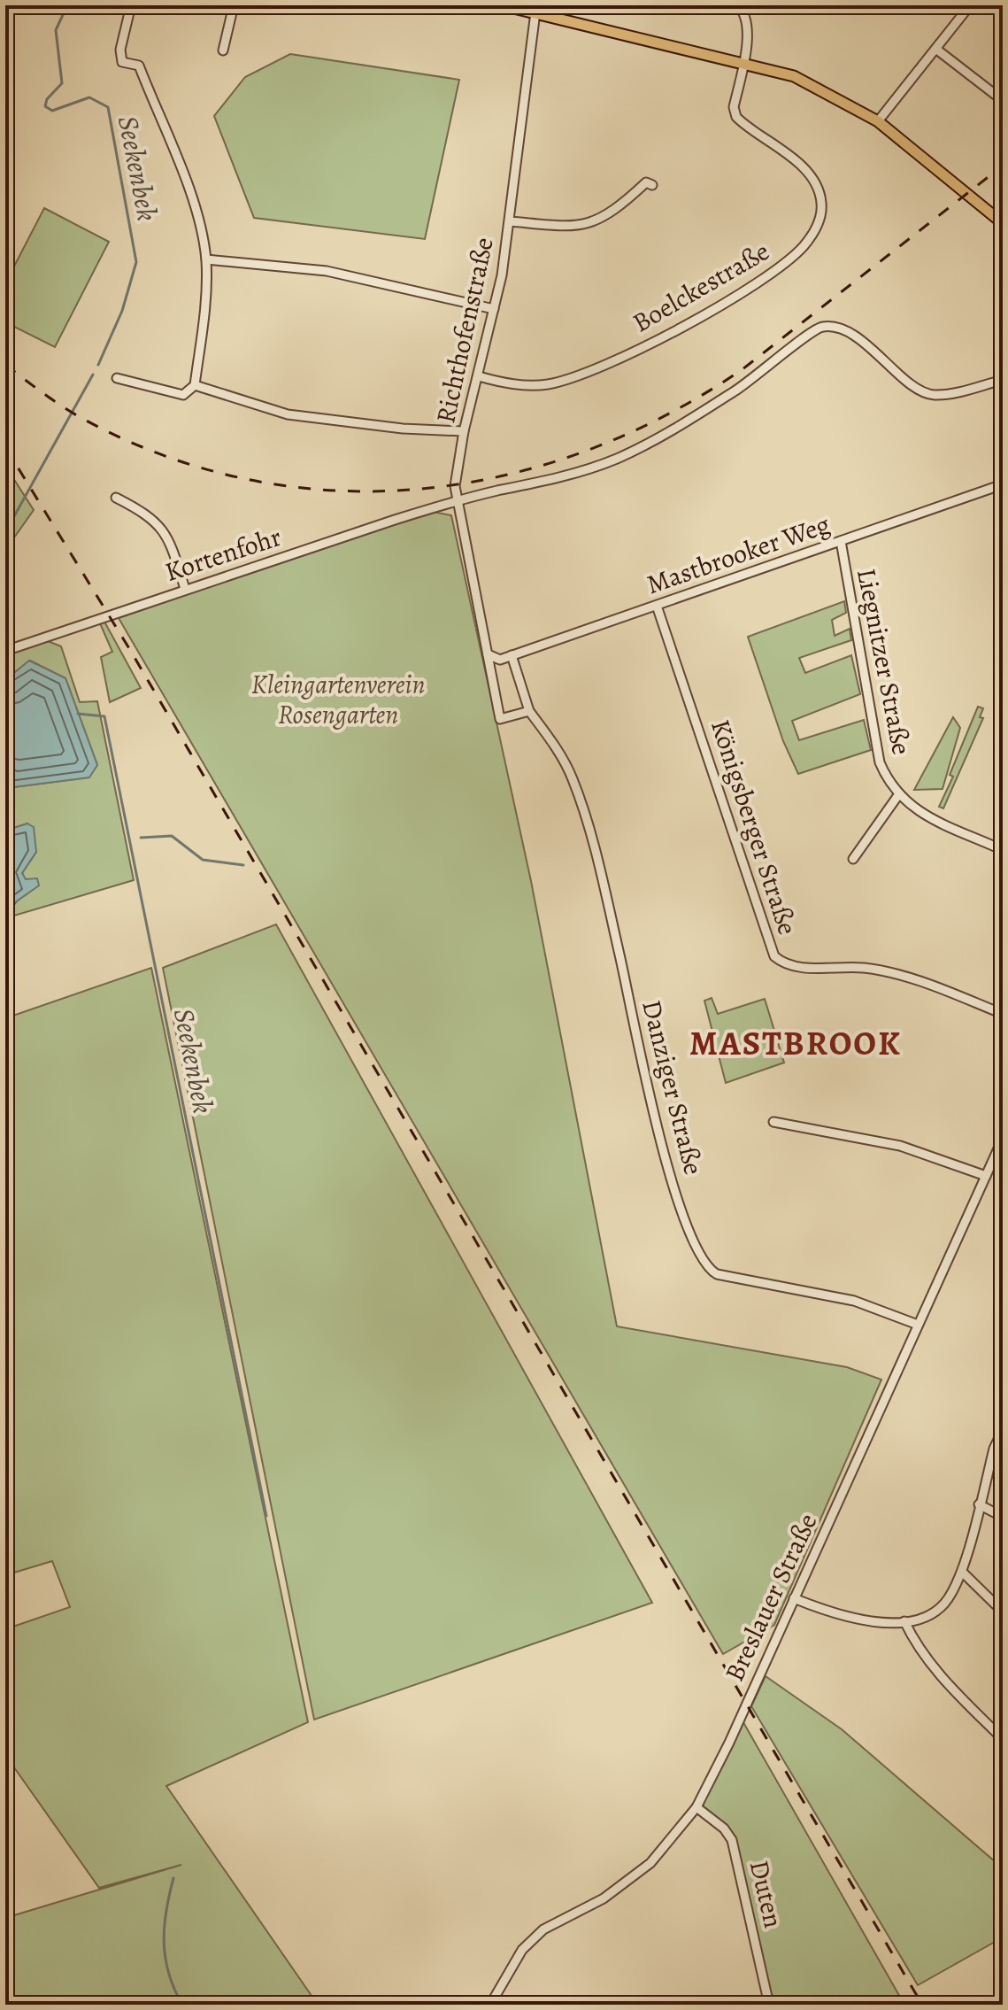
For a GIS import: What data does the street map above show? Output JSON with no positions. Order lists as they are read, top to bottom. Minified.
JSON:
{"streets":{"street":["Boelckestraße","Richthofenstraße","Kortenfohr","Mastbrooker Weg","Liegnitzer Straße","Königsberger Straße","Danziger Straße","Breslauer Straße","Duten"]},"crossings":[["Boelckestraße","Richthofenstraße"],["Richthofenstraße","Kortenfohr"],["Richthofenstraße","Mastbrooker Weg"],["Mastbrooker Weg","Liegnitzer Straße"],["Mastbrooker Weg","Königsberger Straße"],["Mastbrooker Weg","Danziger Straße"],["Danziger Straße","Breslauer Straße"],["Breslauer Straße","Duten"]],"districts":["MASTBROOK"],"water":["Seekenbek"],"parks":["Kleingartenverein Rosengarten"]}
